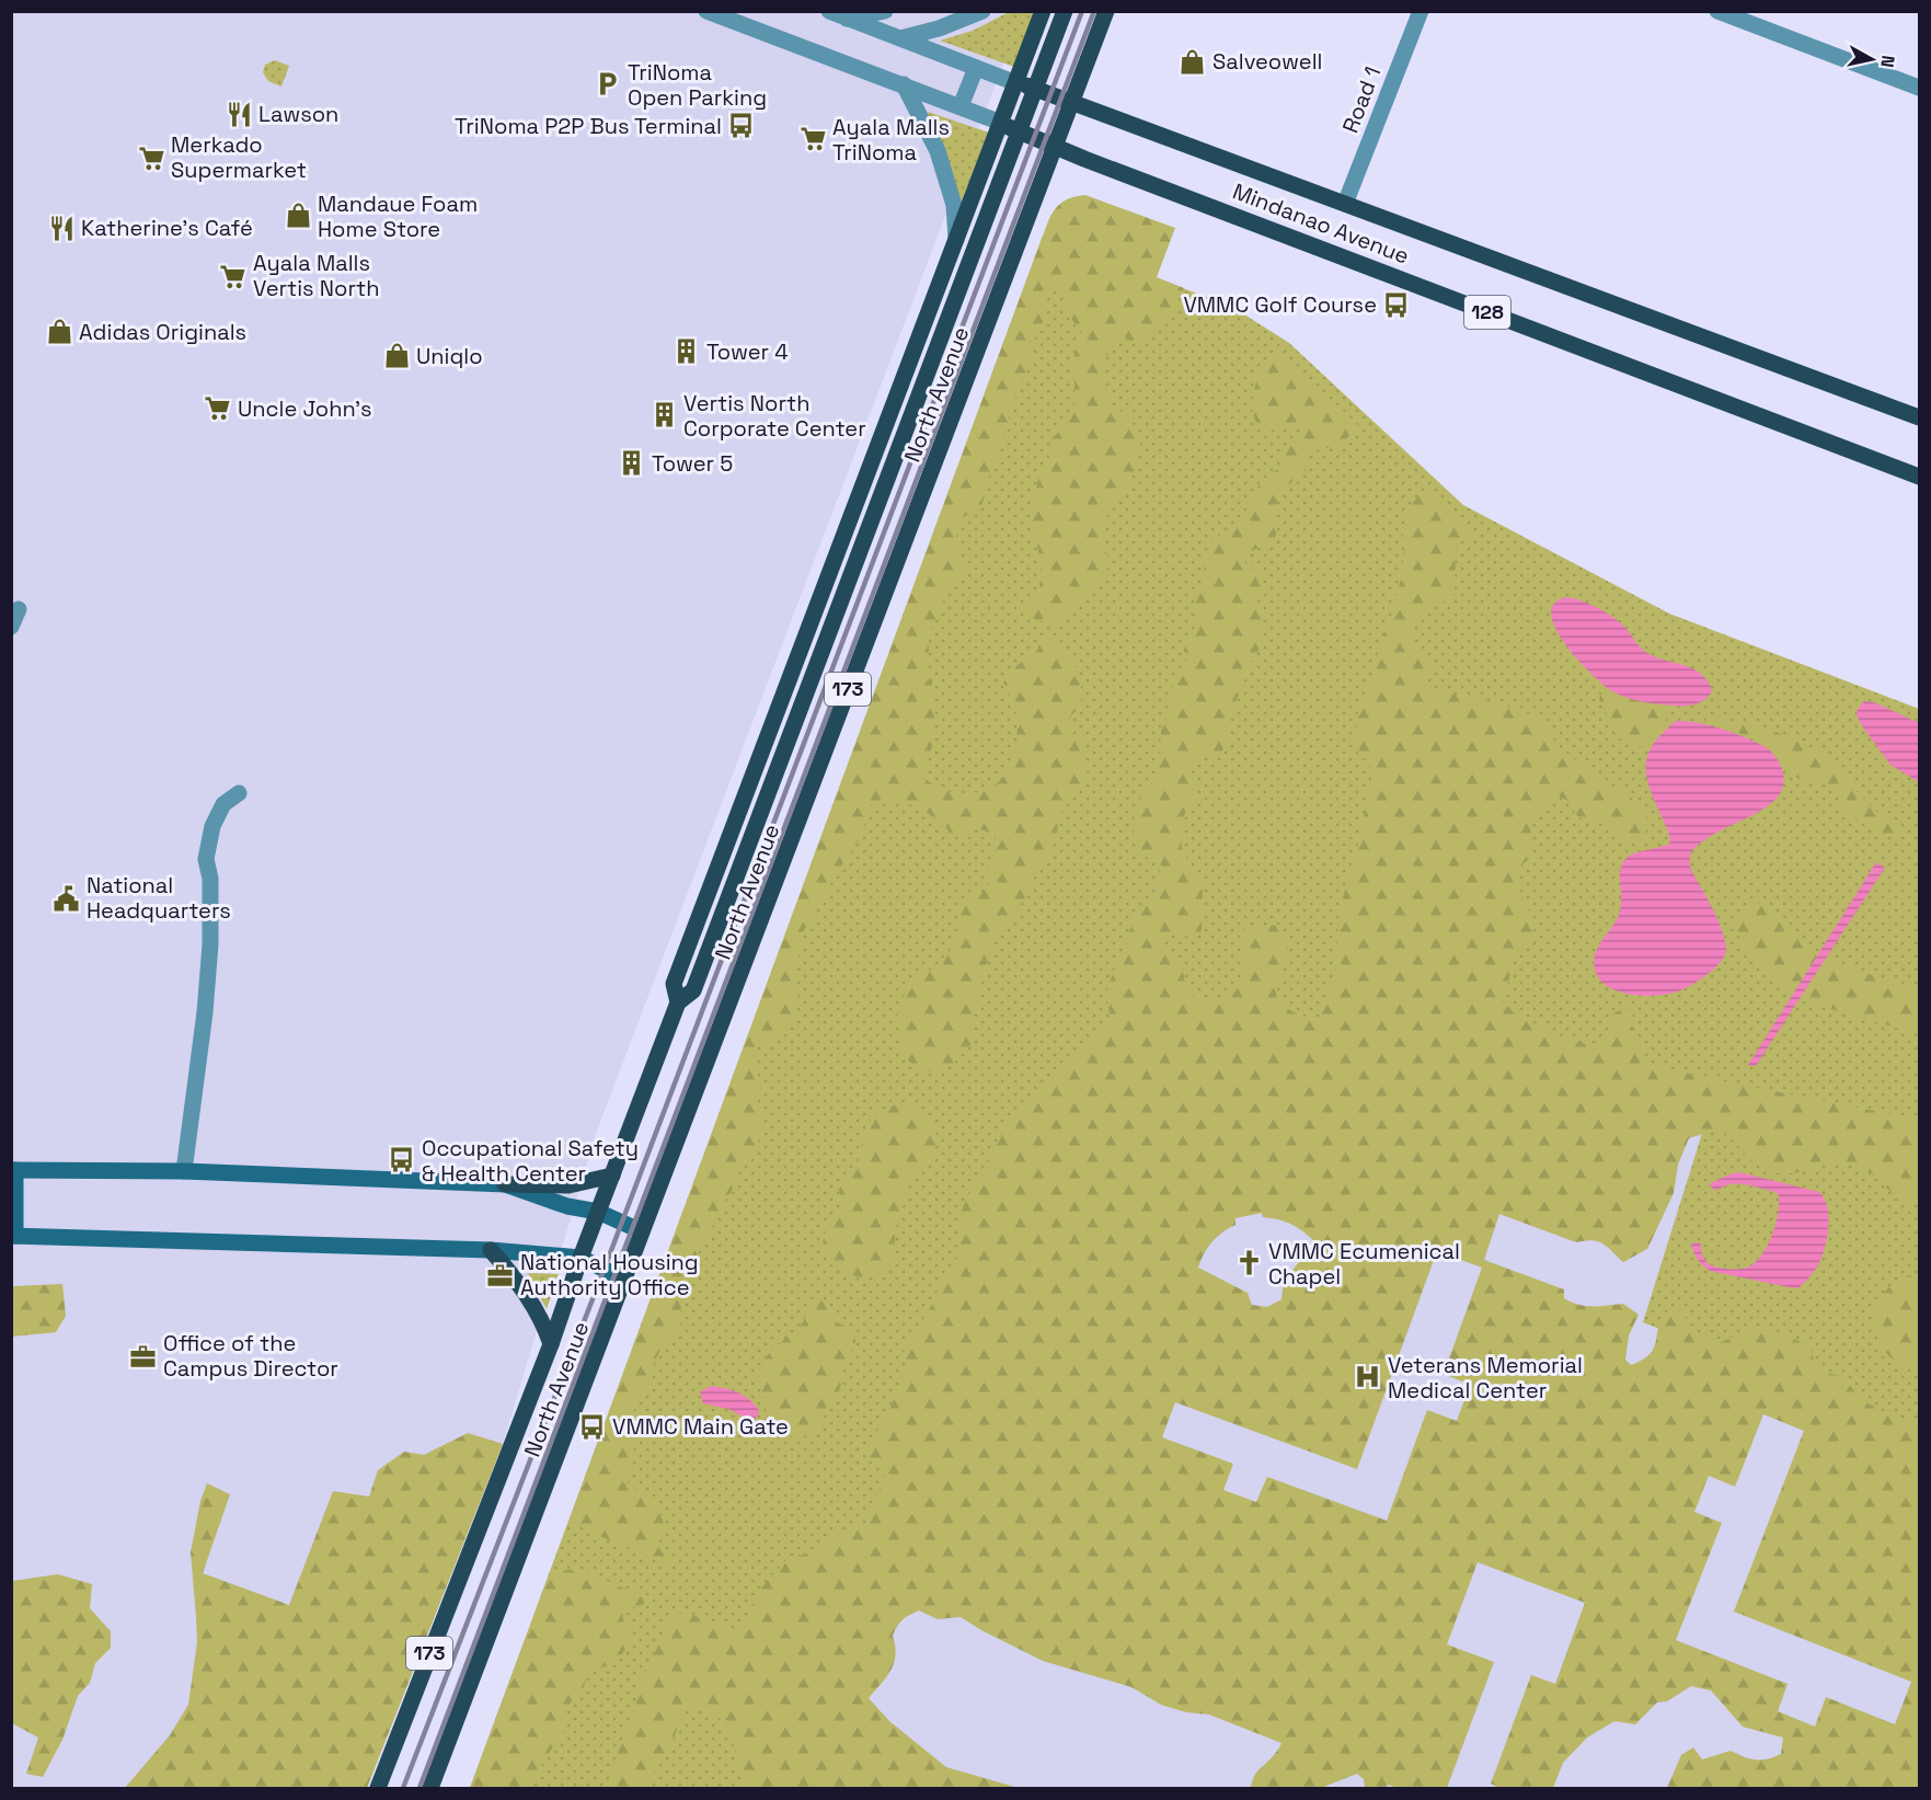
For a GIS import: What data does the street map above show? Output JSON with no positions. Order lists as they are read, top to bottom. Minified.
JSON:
{"streets":{"main road":["Mindanao Avenue","128","North Avenue","173"],"street":["Road 1"]},"crossings":[["Road 1","Mindanao Avenue"],["Mindanao Avenue","North Avenue"]],"places":{"shop":["Salveowell","Mandaue Foam Home Store","Adidas Originals","Uniqlo"],"parking":["TriNoma Open Parking"],"restaurant":["Lawson","Katherine’s Café"],"bus stop":["TriNoma P2P Bus Terminal","VMMC Golf Course","Occupational Safety & Health Center","VMMC Main Gate"],"supermarket":["Ayala Malls TriNoma","Merkado Supermarket","Ayala Malls Vertis North","Uncle John's"],"building":["Tower 4","Vertis North Corporate Center","Tower 5"],"public building":["National Headquarters"],"church":["VMMC Ecumenical Chapel"],"office":["National Housing Authority Office","Office of the Campus Director"],"hospital":["Veterans Memorial Medical Center"]},"north":"right"}
